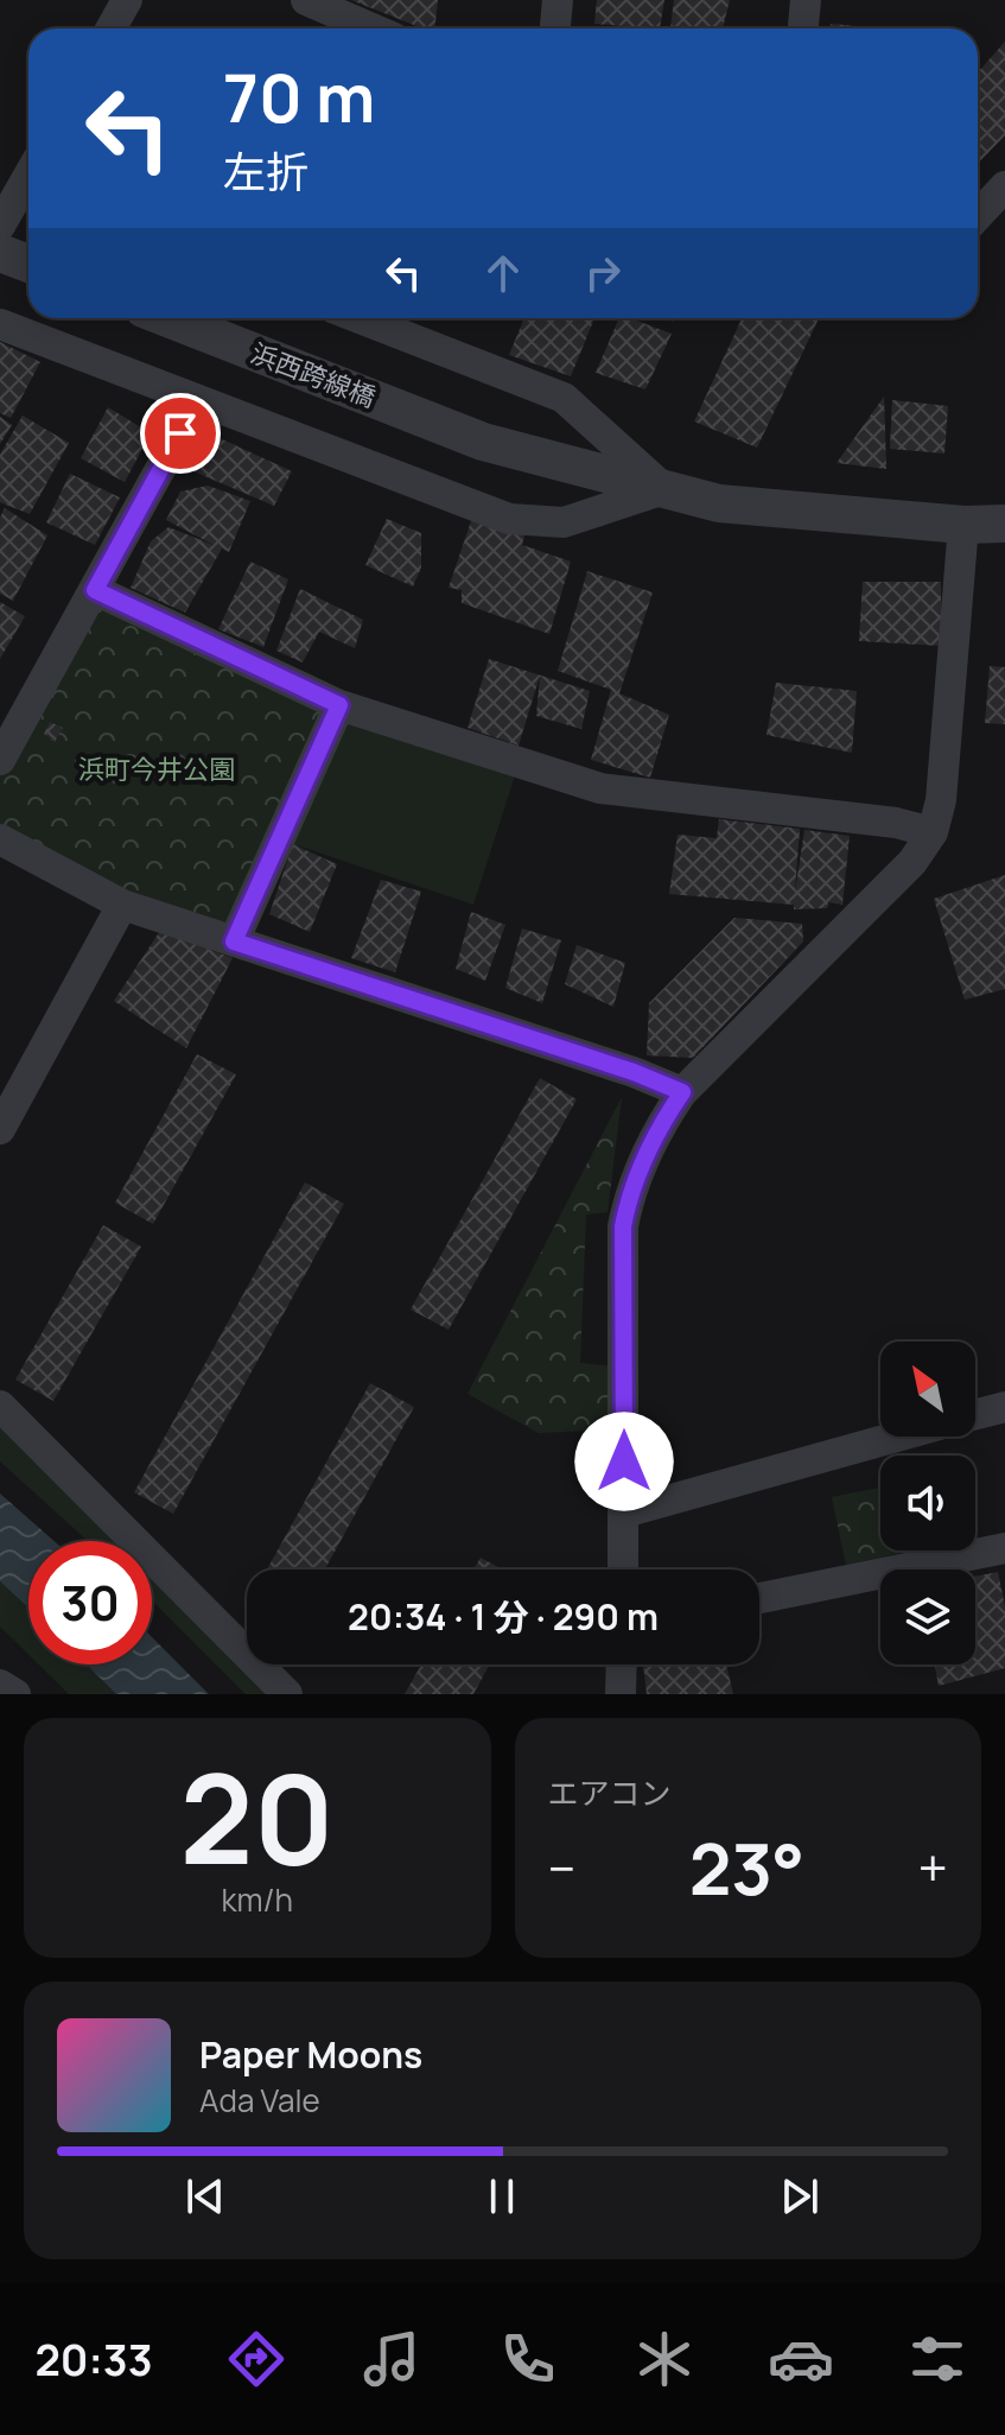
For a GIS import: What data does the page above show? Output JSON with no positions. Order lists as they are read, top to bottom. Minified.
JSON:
{"streets":{"street":["浜西跨線橋"]},"parks":["浜町今井公園"],"north":"top left","page":{"turn":["70 m","左折"],"limit":"30","trip":"20:34 · 1 分 · 290 m","tile":[["20","km/h"],"エアコン"],"heat":["−","23°","+"],"song":["Paper Moons","Ada Vale"],"tabs":"20:33"}}
